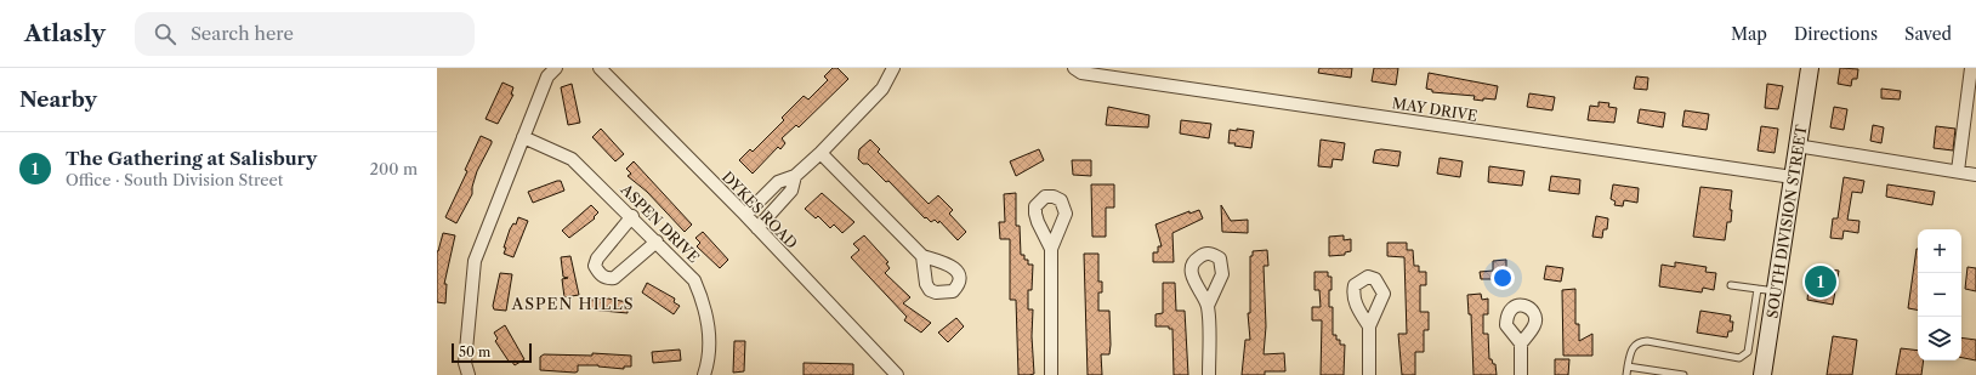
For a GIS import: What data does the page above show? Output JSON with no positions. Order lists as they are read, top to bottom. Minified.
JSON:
{"streets":{"street":["MAY DRIVE","DYKES ROAD","SOUTH DIVISION STREET","ASPEN DRIVE"]},"crossings":[["MAY DRIVE","SOUTH DIVISION STREET"]],"districts":["ASPEN HILLS"],"scale_bar":"50 m","page":{"header":"Atlasly","search":"Search here","nav":["Map","Directions","Saved"],"heading":"Nearby","list":[{"mark":"1","name":"The Gathering at Salisbury","note":"Office · South Division Street","value":"200 m"}],"map_buttons":["+","−"],"pins":"1","scale":"50 m"}}
